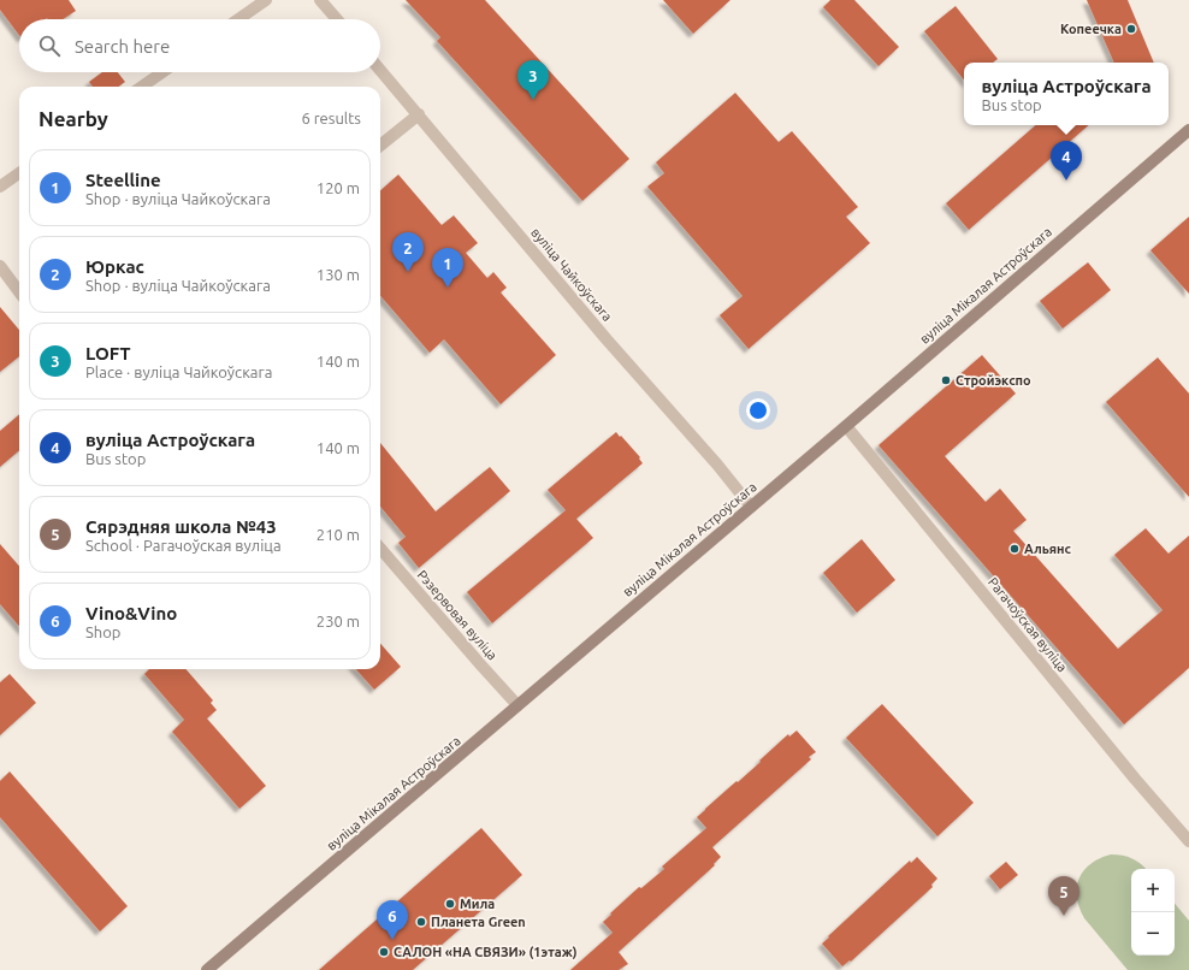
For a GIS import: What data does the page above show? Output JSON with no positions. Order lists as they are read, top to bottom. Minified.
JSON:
{"streets":{"main road":["вуліца Мікалая Астроўскага"],"street":["вуліца Чайкоўскага","Рэзервовая вуліца","Рагачоўская вуліца"]},"crossings":[["вуліца Чайкоўскага","вуліца Мікалая Астроўскага"],["вуліца Мікалая Астроўскага","Рэзервовая вуліца"],["вуліца Мікалая Астроўскага","Рагачоўская вуліца"]],"places":["Копеечка","Стройэкспо","Альянс","Мила","Планета Green","САЛОН «НА СВЯЗИ» (1этаж)"],"page":{"search":"Search here","pins":["3","4","2","1","5","6"],"popup":["вуліца Астроўскага","Bus stop"],"heading":["Nearby","6 results"],"list":[{"mark":"1","name":"Steelline","note":"Shop · вуліца Чайкоўскага","value":"120 m"},{"mark":"2","name":"Юркас","note":"Shop · вуліца Чайкоўскага","value":"130 m"},{"mark":"3","name":"LOFT","note":"Place · вуліца Чайкоўскага","value":"140 m"},{"mark":"4","name":"вуліца Астроўскага","note":"Bus stop","value":"140 m"},{"mark":"5","name":"Сярэдняя школа №43","note":"School · Рагачоўская вуліца","value":"210 m"},{"mark":"6","name":"Vino&Vino","note":"Shop","value":"230 m"}],"map_buttons":["+","−"]}}
